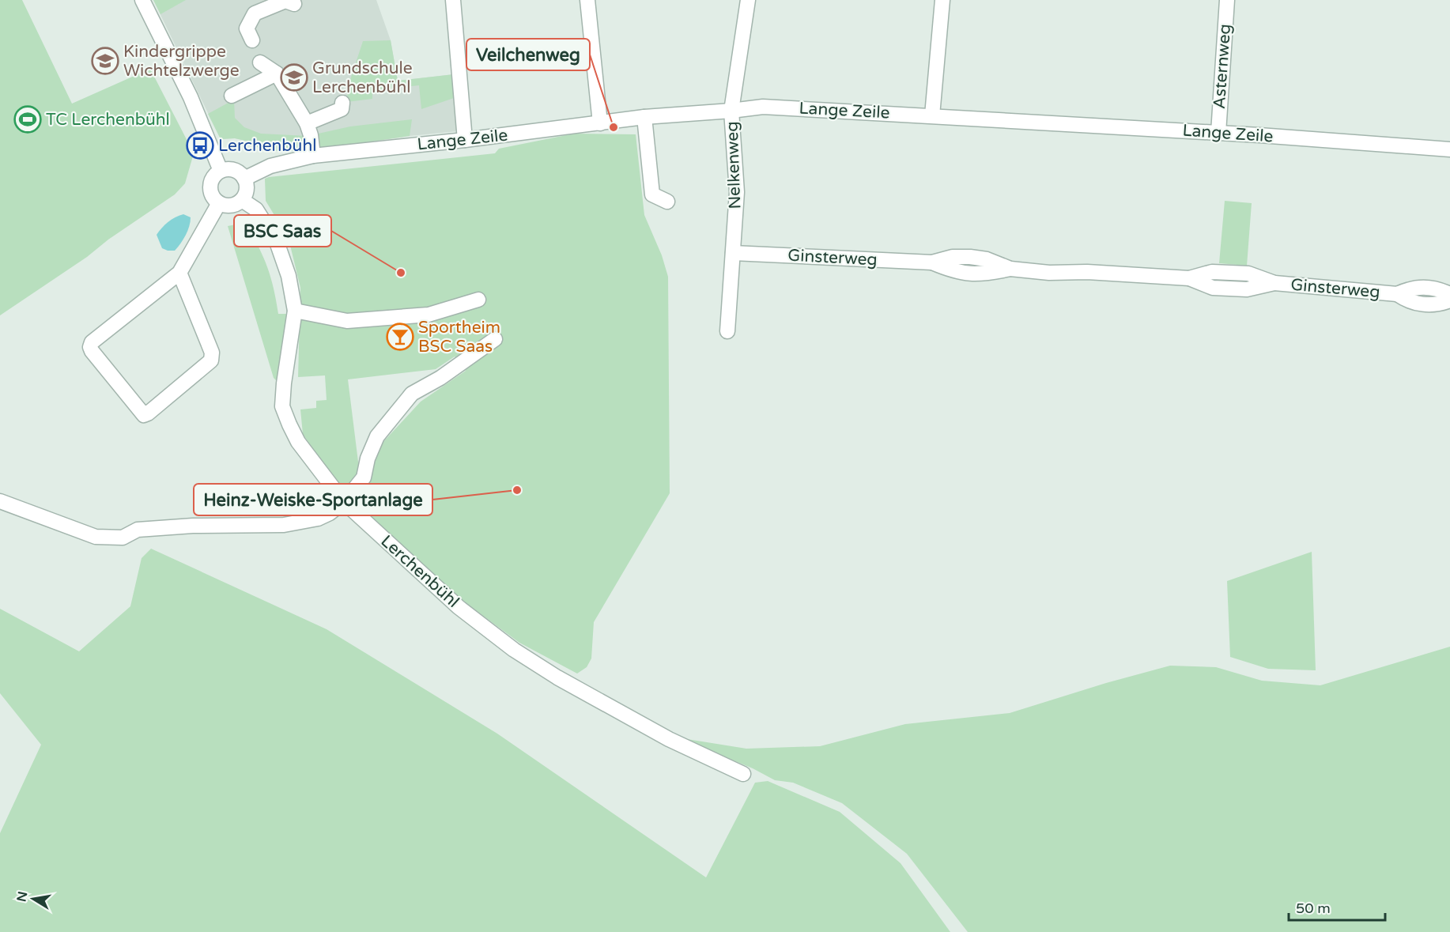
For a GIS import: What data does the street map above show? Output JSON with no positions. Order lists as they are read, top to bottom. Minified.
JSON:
{"streets":{"street":["Asternweg","Lange Zeile","Nelkenweg","Ginsterweg","Lerchenbühl"]},"crossings":[["Asternweg","Lange Zeile"],["Lange Zeile","Nelkenweg"],["Lange Zeile","Lerchenbühl"],["Nelkenweg","Ginsterweg"]],"places":{"school or university":["Kindergrippe Wichtelzwerge","Grundschule Lerchenbühl"],"sports":["TC Lerchenbühl"],"other":["Veilchenweg","BSC Saas","Heinz-Weiske-Sportanlage"],"bus stop":["Lerchenbühl"],"bar":["Sportheim BSC Saas"]},"scale_bar":"50 m","north":"left"}
